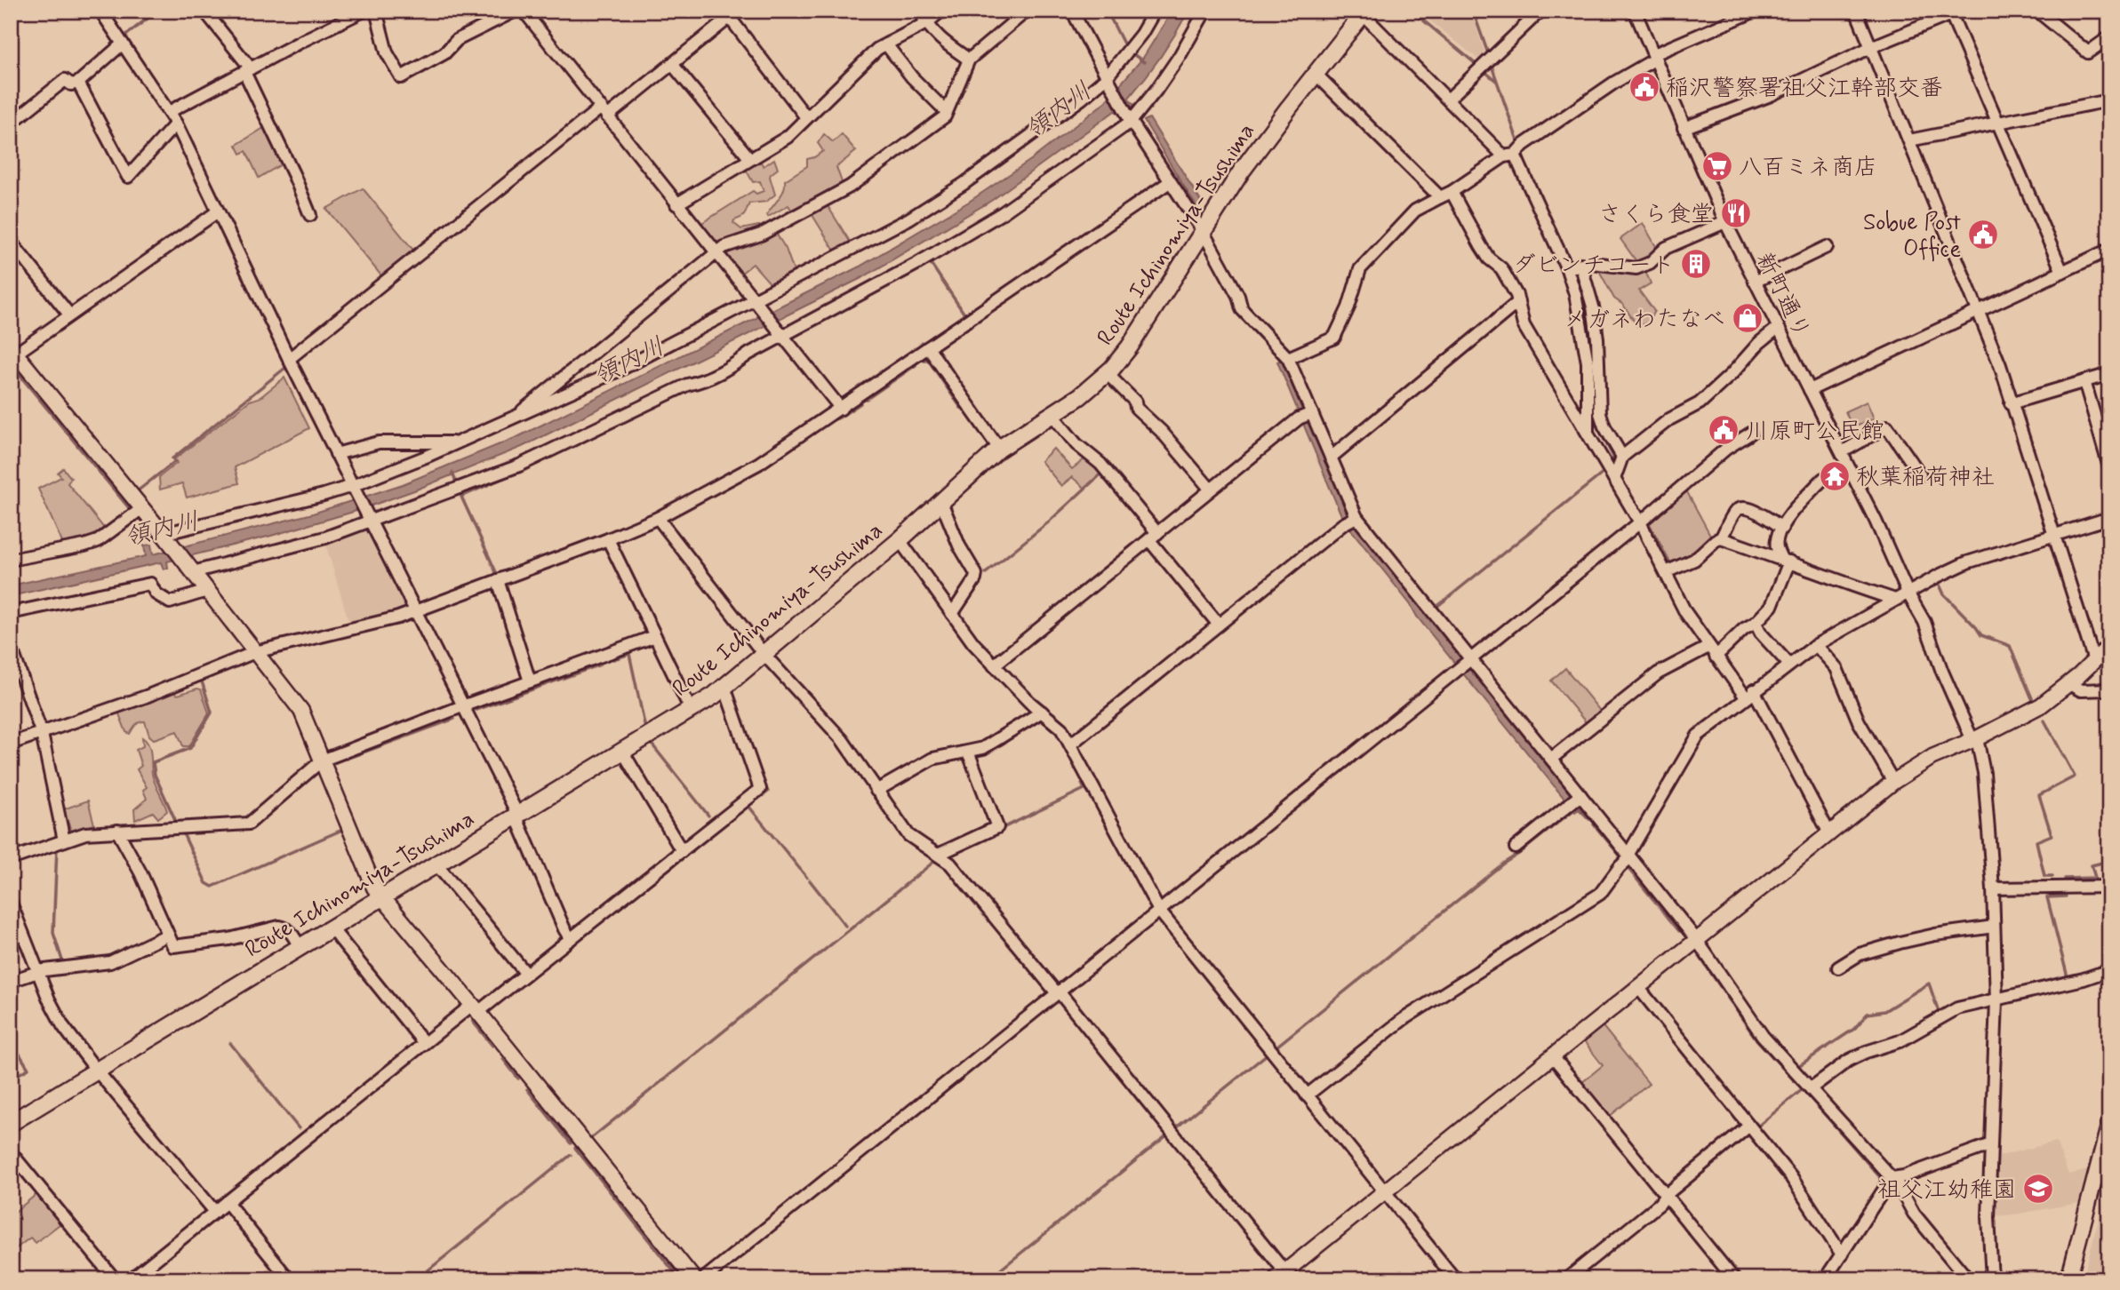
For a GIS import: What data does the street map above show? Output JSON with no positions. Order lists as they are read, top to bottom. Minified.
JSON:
{"streets":{"main road":["Route Ichinomiya-Tsushima"],"street":["新町通り"]},"water":["領内川"],"places":{"public building":["稲沢警察署祖父江幹部交番","Sobue Post Office","川原町公民館"],"supermarket":["八百ミネ商店"],"restaurant":["さくら食堂"],"building":["ダビンチコート"],"shop":["メガネわたなべ"],"temple":["秋葉稲荷神社"],"school or university":["祖父江幼稚園"]}}
